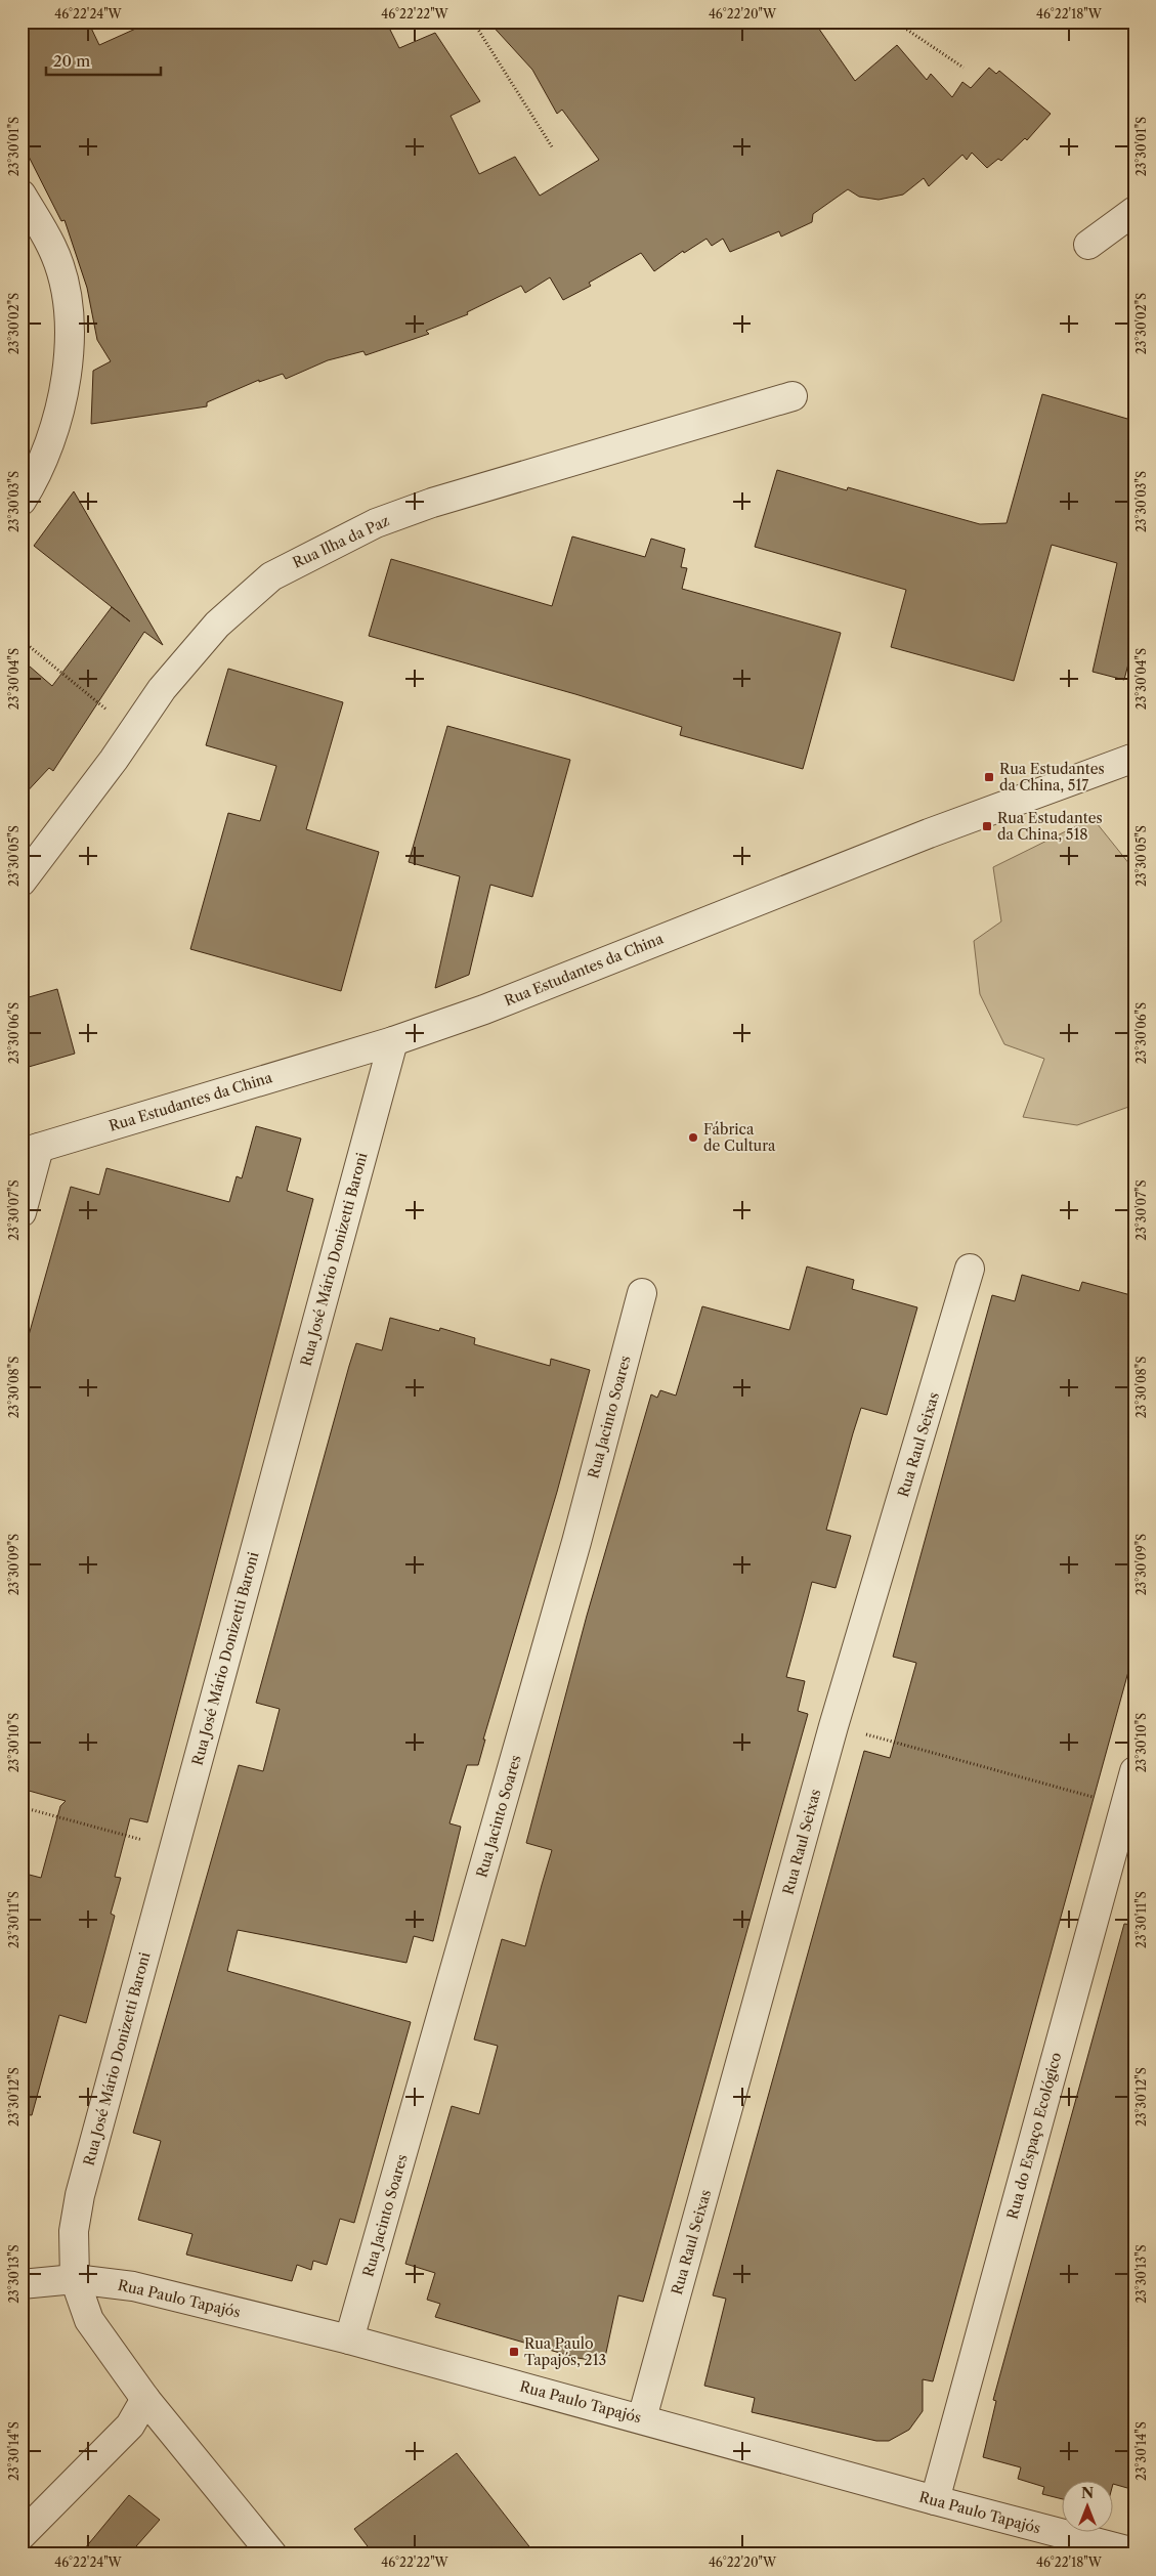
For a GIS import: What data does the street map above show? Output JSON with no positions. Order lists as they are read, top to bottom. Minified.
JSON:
{"streets":{"street":["Rua Ilha da Paz","Rua Estudantes da China","Rua José Mário Donizetti Baroni","Rua Jacinto Soares","Rua Raul Seixas","Rua do Espaço Ecológico","Rua Paulo Tapajós"]},"crossings":[["Rua Estudantes da China","Rua José Mário Donizetti Baroni"],["Rua José Mário Donizetti Baroni","Rua Paulo Tapajós"],["Rua Jacinto Soares","Rua Paulo Tapajós"],["Rua Raul Seixas","Rua Paulo Tapajós"],["Rua do Espaço Ecológico","Rua Paulo Tapajós"]],"places":{"transit":["Rua Estudantes da China, 517","Rua Estudantes da China, 518","Rua Paulo Tapajós, 213"],"other":["Fábrica de Cultura"]},"scale_bar":"20 m","north":"top","coordinates":["46°22'24\"W","46°22'22\"W","46°22'20\"W","46°22'18\"W","23°30'01\"S","23°30'02\"S","23°30'03\"S","23°30'04\"S","23°30'05\"S","23°30'06\"S","23°30'07\"S","23°30'08\"S","23°30'09\"S","23°30'10\"S","23°30'11\"S","23°30'12\"S","23°30'13\"S","23°30'14\"S"]}
